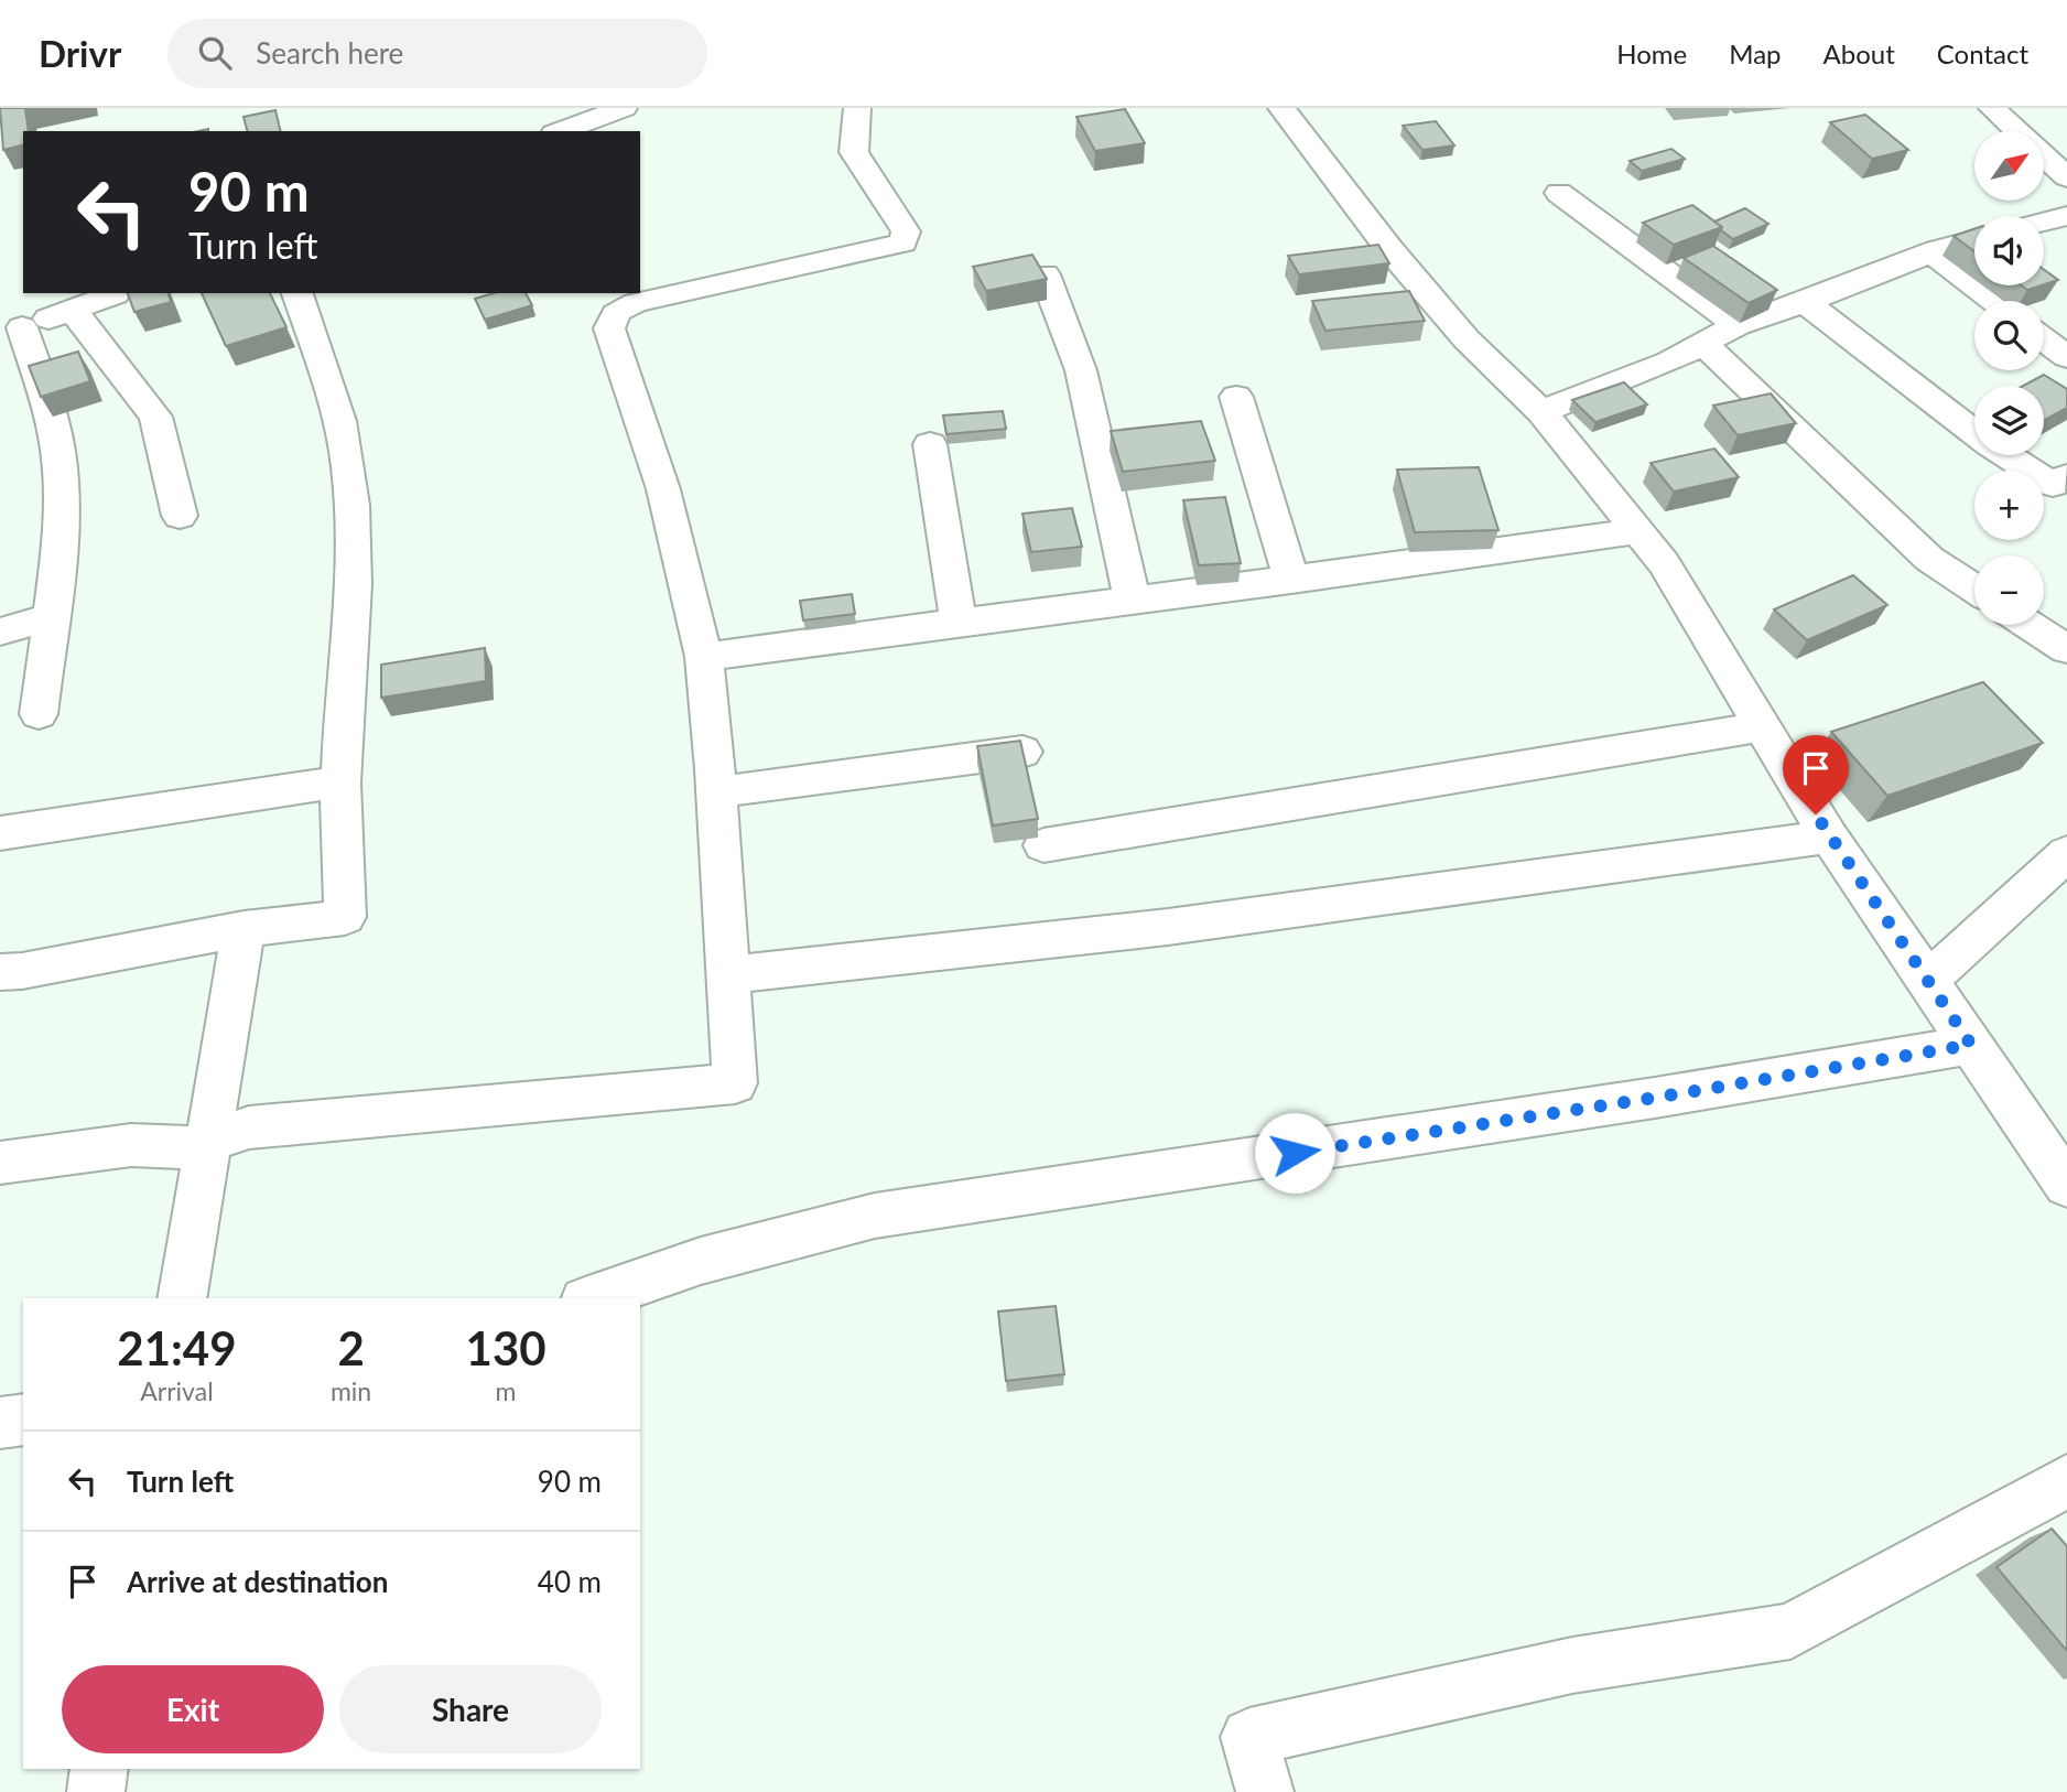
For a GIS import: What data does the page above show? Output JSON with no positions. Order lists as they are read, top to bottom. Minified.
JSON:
{"north":"top right","page":{"header":"Drivr","search":"Search here","nav":["Home","Map","About","Contact"],"map_buttons":["+","−"],"turn":["90 m","Turn left"],"eta":["21:49","Arrival","2","min","130","m"],"list":[{"name":"Turn left","value":"90 m"},{"name":"Arrive at destination","value":"40 m"}],"buttons":["Exit","Share"]}}
